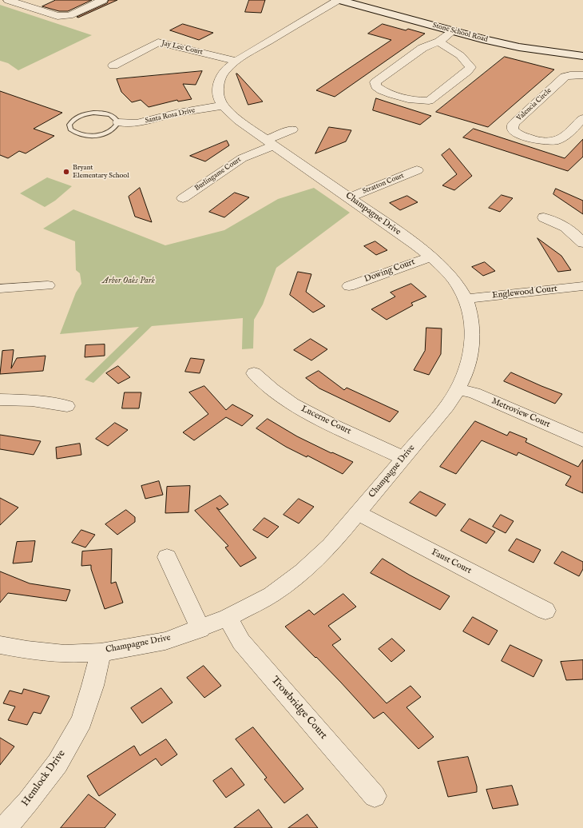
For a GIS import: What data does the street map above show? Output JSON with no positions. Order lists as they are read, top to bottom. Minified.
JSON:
{"streets":{"main road":["Stone School Road"],"street":["Jay Lee Court","Valencia Circle","Santa Rosa Drive","Burlingame Court","Stratton Court","Champagne Drive","Dowing Court","Englewood Court","Metroview Court","Lucerne Court","Faust Court","Trowbridge Court","Hemlock Drive"]},"crossings":[["Santa Rosa Drive","Champagne Drive"],["Burlingame Court","Champagne Drive"],["Stratton Court","Champagne Drive"],["Champagne Drive","Dowing Court"],["Champagne Drive","Englewood Court"],["Champagne Drive","Metroview Court"],["Champagne Drive","Lucerne Court"],["Champagne Drive","Faust Court"],["Champagne Drive","Trowbridge Court"],["Champagne Drive","Hemlock Drive"]],"parks":["Arbor Oaks Park"],"places":["Bryant Elementary School"]}
